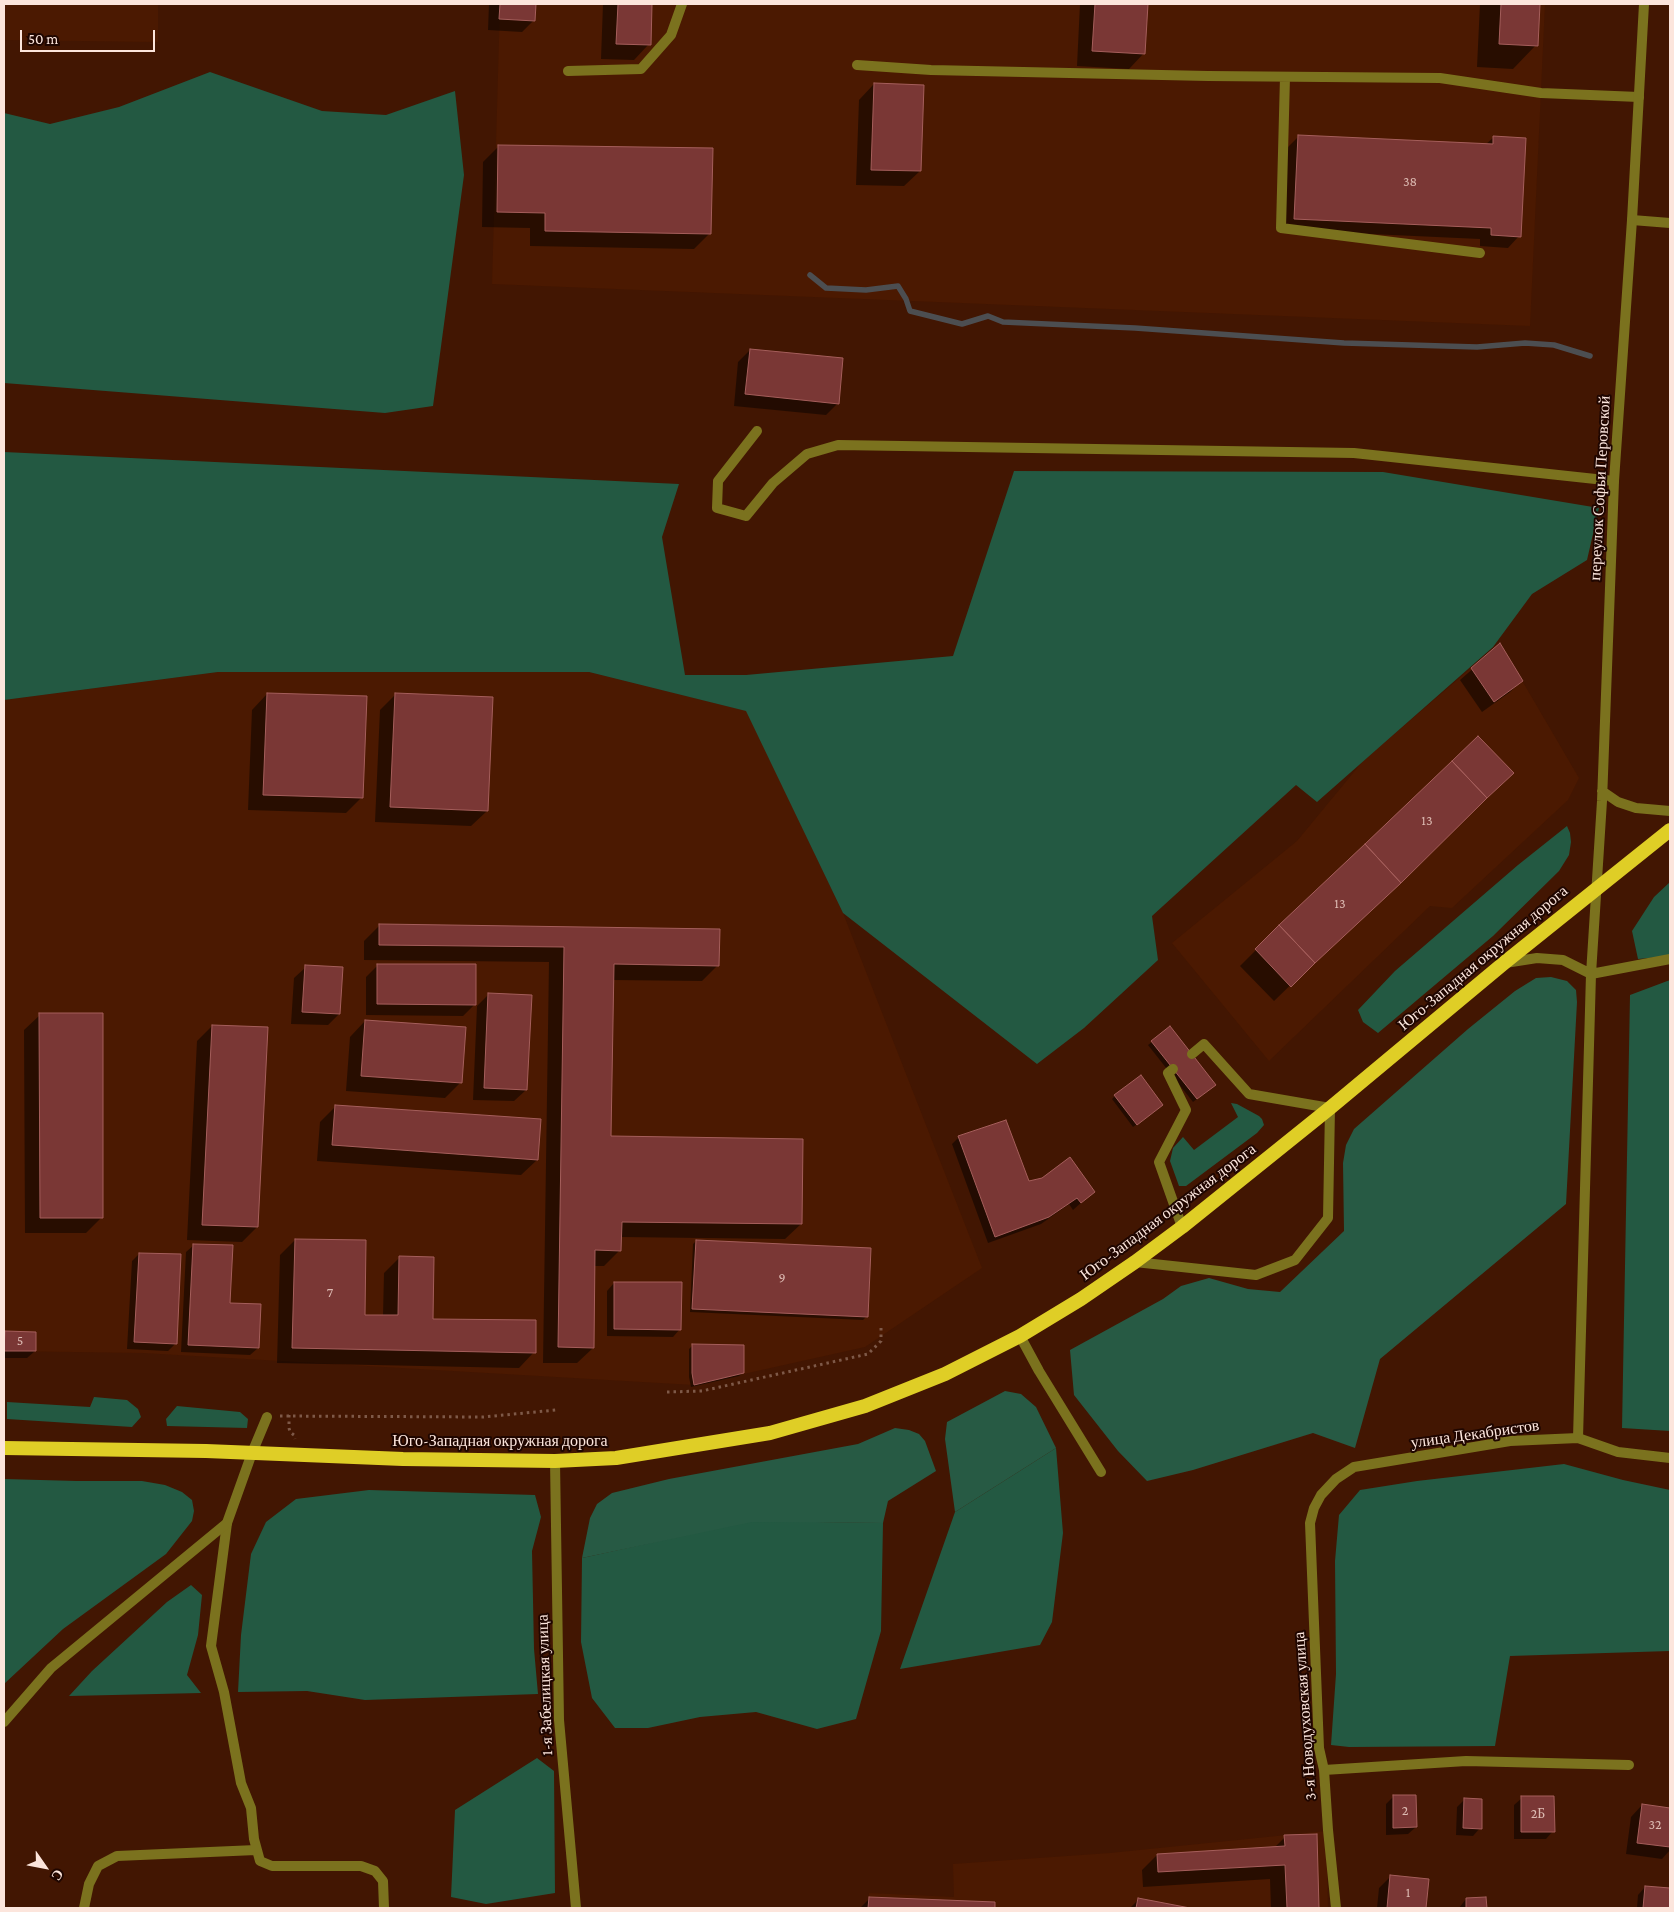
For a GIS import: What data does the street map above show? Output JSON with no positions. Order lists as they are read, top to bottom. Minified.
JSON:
{"streets":{"highway":["Юго-Западная окружная дорога"],"street":["переулок Софьи Перовской","улица Декабристов","1-я Забелицкая улица","3-я Новодуховская улица"]},"crossings":[["переулок Софьи Перовской","Юго-Западная окружная дорога"],["переулок Софьи Перовской","улица Декабристов"],["Юго-Западная окружная дорога","1-я Забелицкая улица"],["улица Декабристов","3-я Новодуховская улица"]],"house_numbers":["38","13","13","9","7","5","2","2Б","32","1"],"scale_bar":"50 m","north":"bottom right"}
